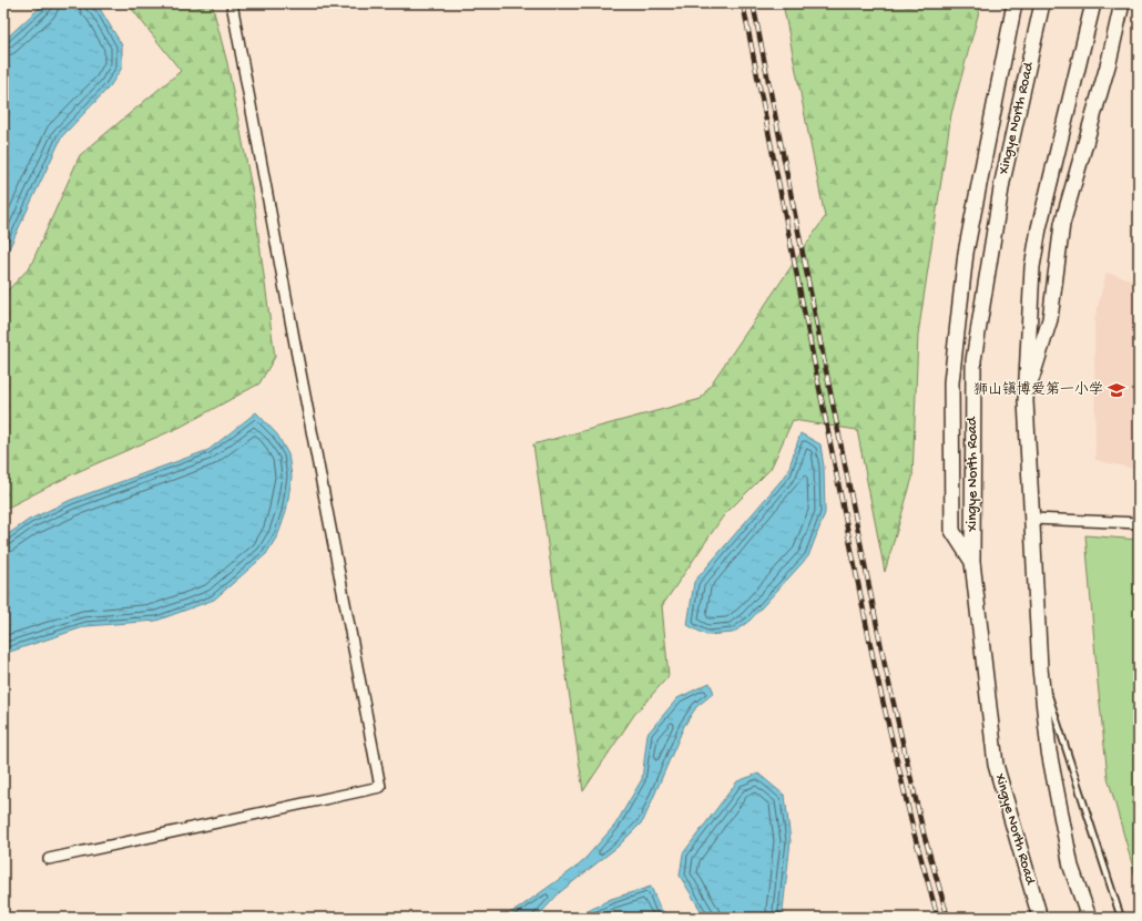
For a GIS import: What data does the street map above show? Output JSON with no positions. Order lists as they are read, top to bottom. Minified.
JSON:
{"streets":{"main road":["Xingye North Road"]},"places":{"school or university":["狮山镇博爱第一小学"]}}
